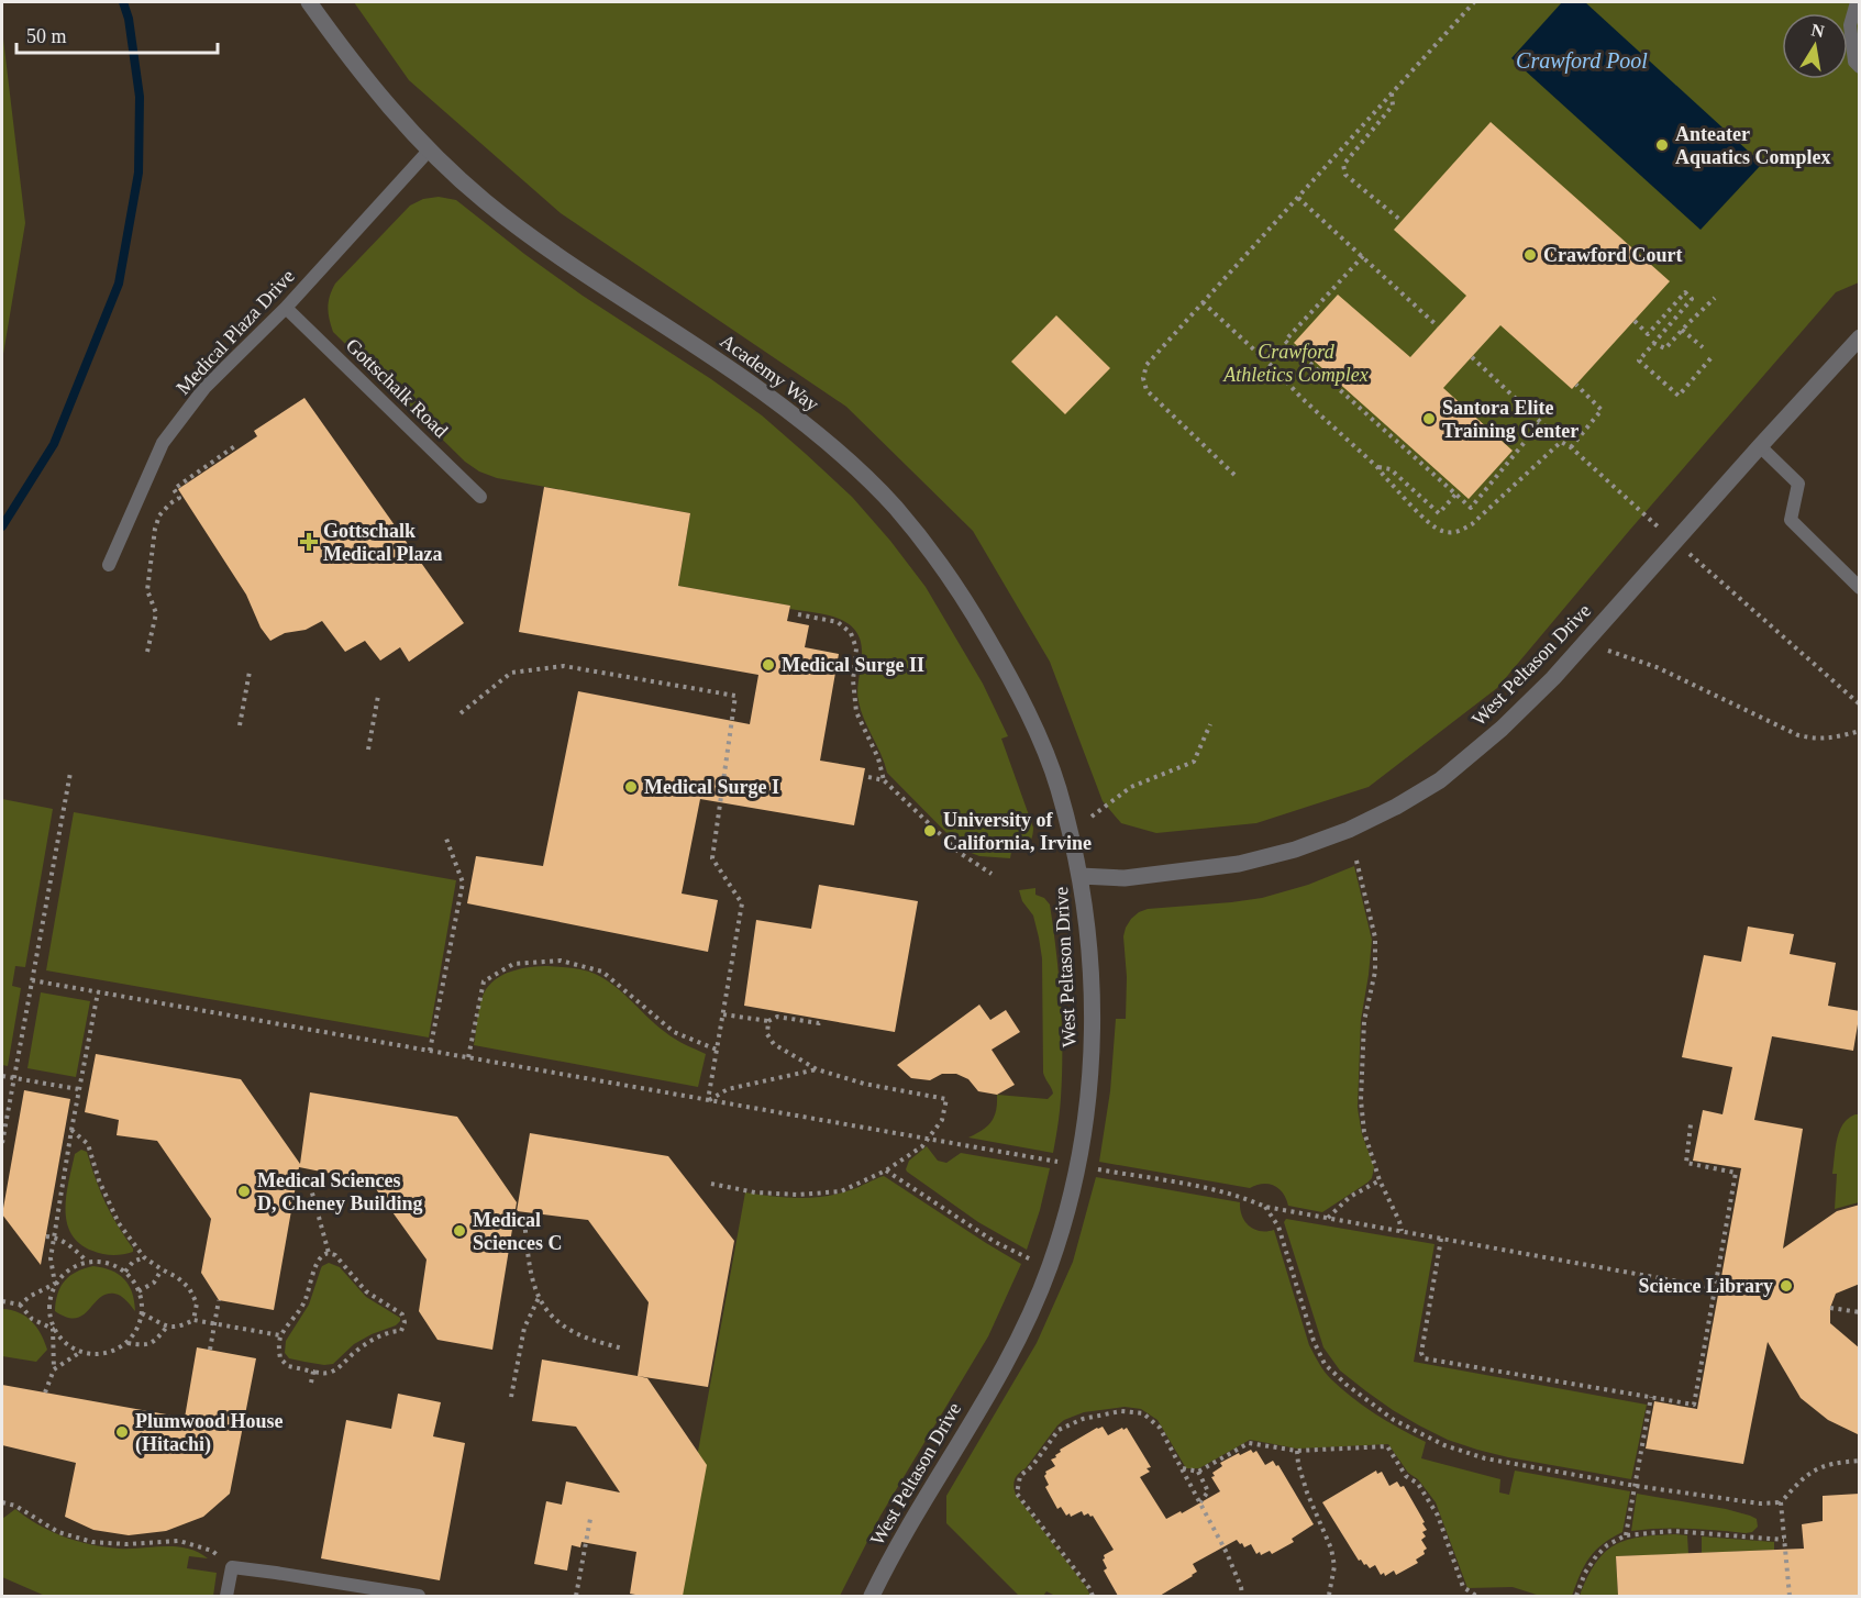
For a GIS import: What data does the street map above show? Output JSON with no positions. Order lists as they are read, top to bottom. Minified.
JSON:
{"streets":{"street":["Academy Way","West Peltason Drive"],"lane":["Medical Plaza Drive","Gottschalk Road"]},"crossings":[["Medical Plaza Drive","Academy Way"],["Medical Plaza Drive","Gottschalk Road"],["Academy Way","West Peltason Drive"]],"water":["Crawford Pool"],"parks":["Crawford Athletics Complex"],"places":{"other":["Anteater Aquatics Complex","Crawford Court","Santora Elite Training Center","Medical Surge II","Medical Surge I","University of California, Irvine","Medical Sciences D, Cheney Building","Medical Sciences C","Science Library","Plumwood House (Hitachi)"],"health":["Gottschalk Medical Plaza"]},"scale_bar":"50 m","north":"top"}
